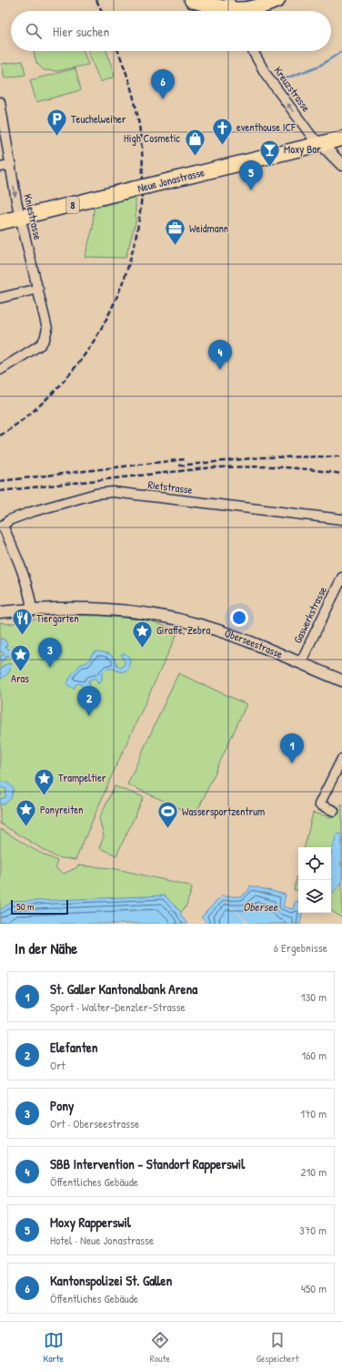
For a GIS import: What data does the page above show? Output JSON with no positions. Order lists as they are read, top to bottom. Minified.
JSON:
{"streets":{"main road":["Neue Jonastrasse","8"],"street":["Kreuzstrasse","Kniestrasse","Rietstrasse","Gaswerkstrasse","Oberseestrasse"]},"crossings":[["Kreuzstrasse","Neue Jonastrasse"],["Neue Jonastrasse","Kniestrasse"],["Gaswerkstrasse","Oberseestrasse"]],"one_way":["Kreuzstrasse"],"water":["Obersee"],"places":{"parking":["Teuchelweiher"],"church":["eventhouse ICF"],"shop":["High Cosmetic"],"bar":["Moxy Bar"],"office":["Weidmann"],"restaurant":["Tiergarten"],"place":["Giraffe, Zebra","Aras","Trampeltier","Ponyreiten"],"sports":["Wassersportzentrum"]},"scale_bar":"50 m","page":{"search":"Hier suchen","pins":["6","5","4","3","2","1"],"scale":"50 m","heading":["In der Nähe","6 Ergebnisse"],"list":[{"mark":"1","name":"St. Galler Kantonalbank Arena","note":"Sport · Walter-Denzler-Strasse","value":"130 m"},{"mark":"2","name":"Elefanten","note":"Ort","value":"160 m"},{"mark":"3","name":"Pony","note":"Ort · Oberseestrasse","value":"170 m"},{"mark":"4","name":"SBB Intervention - Standort Rapperswil","note":"Öffentliches Gebäude","value":"210 m"},{"mark":"5","name":"Moxy Rapperswil","note":"Hotel · Neue Jonastrasse","value":"370 m"},{"mark":"6","name":"Kantonspolizei St. Gallen","note":"Öffentliches Gebäude","value":"450 m"}],"nav":["Karte","Route","Gespeichert"]}}
